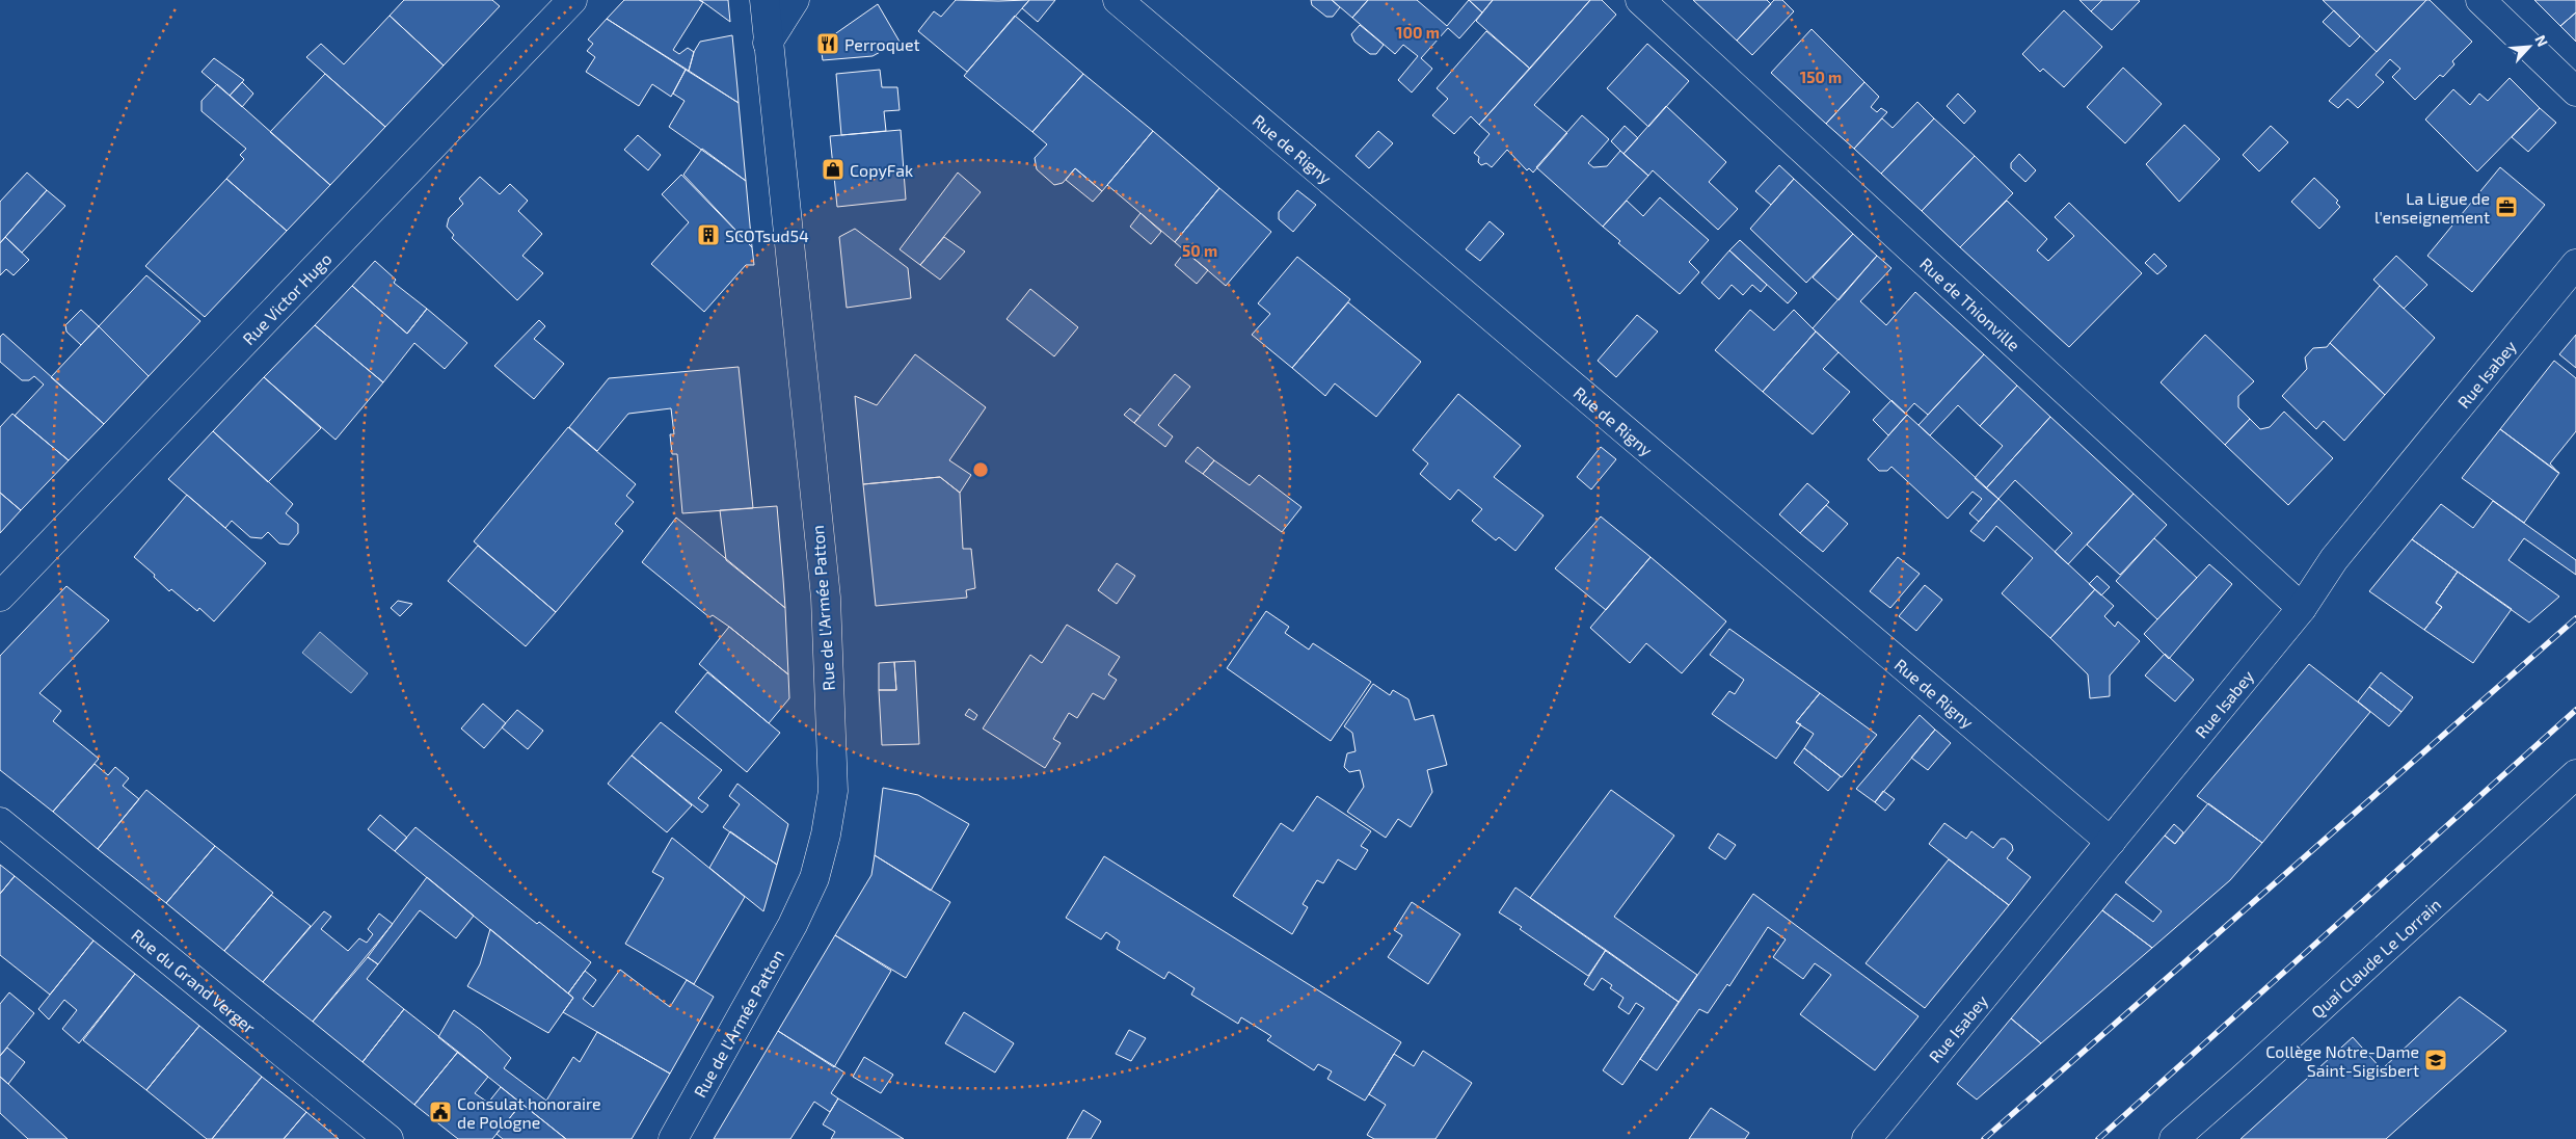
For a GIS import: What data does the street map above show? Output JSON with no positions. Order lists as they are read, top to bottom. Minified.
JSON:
{"streets":{"street":["Rue de Rigny","Rue Victor Hugo","Rue de Thionville","Rue Isabey","Rue de l'Armée Patton","Quai Claude Le Lorrain","Rue du Grand Verger"]},"crossings":[["Rue de Rigny","Rue Isabey"],["Rue de Thionville","Rue Isabey"]],"places":{"restaurant":["Perroquet"],"shop":["CopyFak"],"office":["La Ligue de l'enseignement"],"building":["SCOTsud54"],"school or university":["Collège Notre-Dame Saint-Sigisbert"],"public building":["Consulat honoraire de Pologne"]},"north":"top right","rings":["100 m","150 m","50 m"]}
